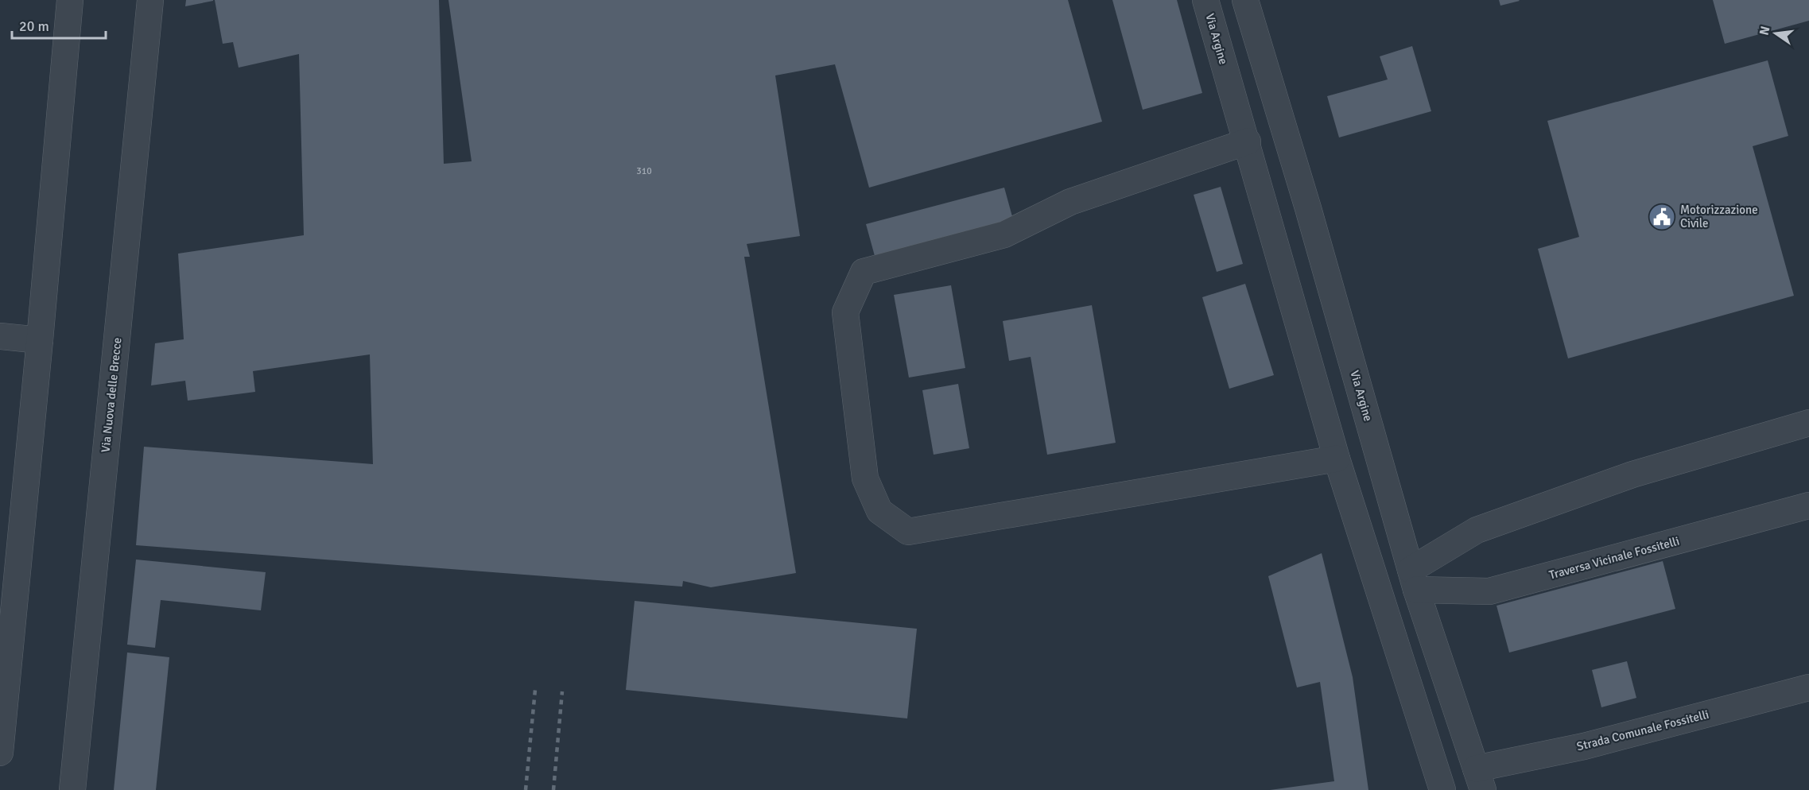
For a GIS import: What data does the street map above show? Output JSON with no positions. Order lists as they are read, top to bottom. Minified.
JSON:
{"streets":{"street":["Via Argine","Via Nuova delle Brecce","Traversa Vicinale Fossitelli","Strada Comunale Fossitelli"]},"crossings":[["Via Argine","Traversa Vicinale Fossitelli"],["Via Argine","Strada Comunale Fossitelli"]],"places":{"public building":["Motorizzazione Civile"]},"house_numbers":["310"],"scale_bar":"20 m","north":"left"}
